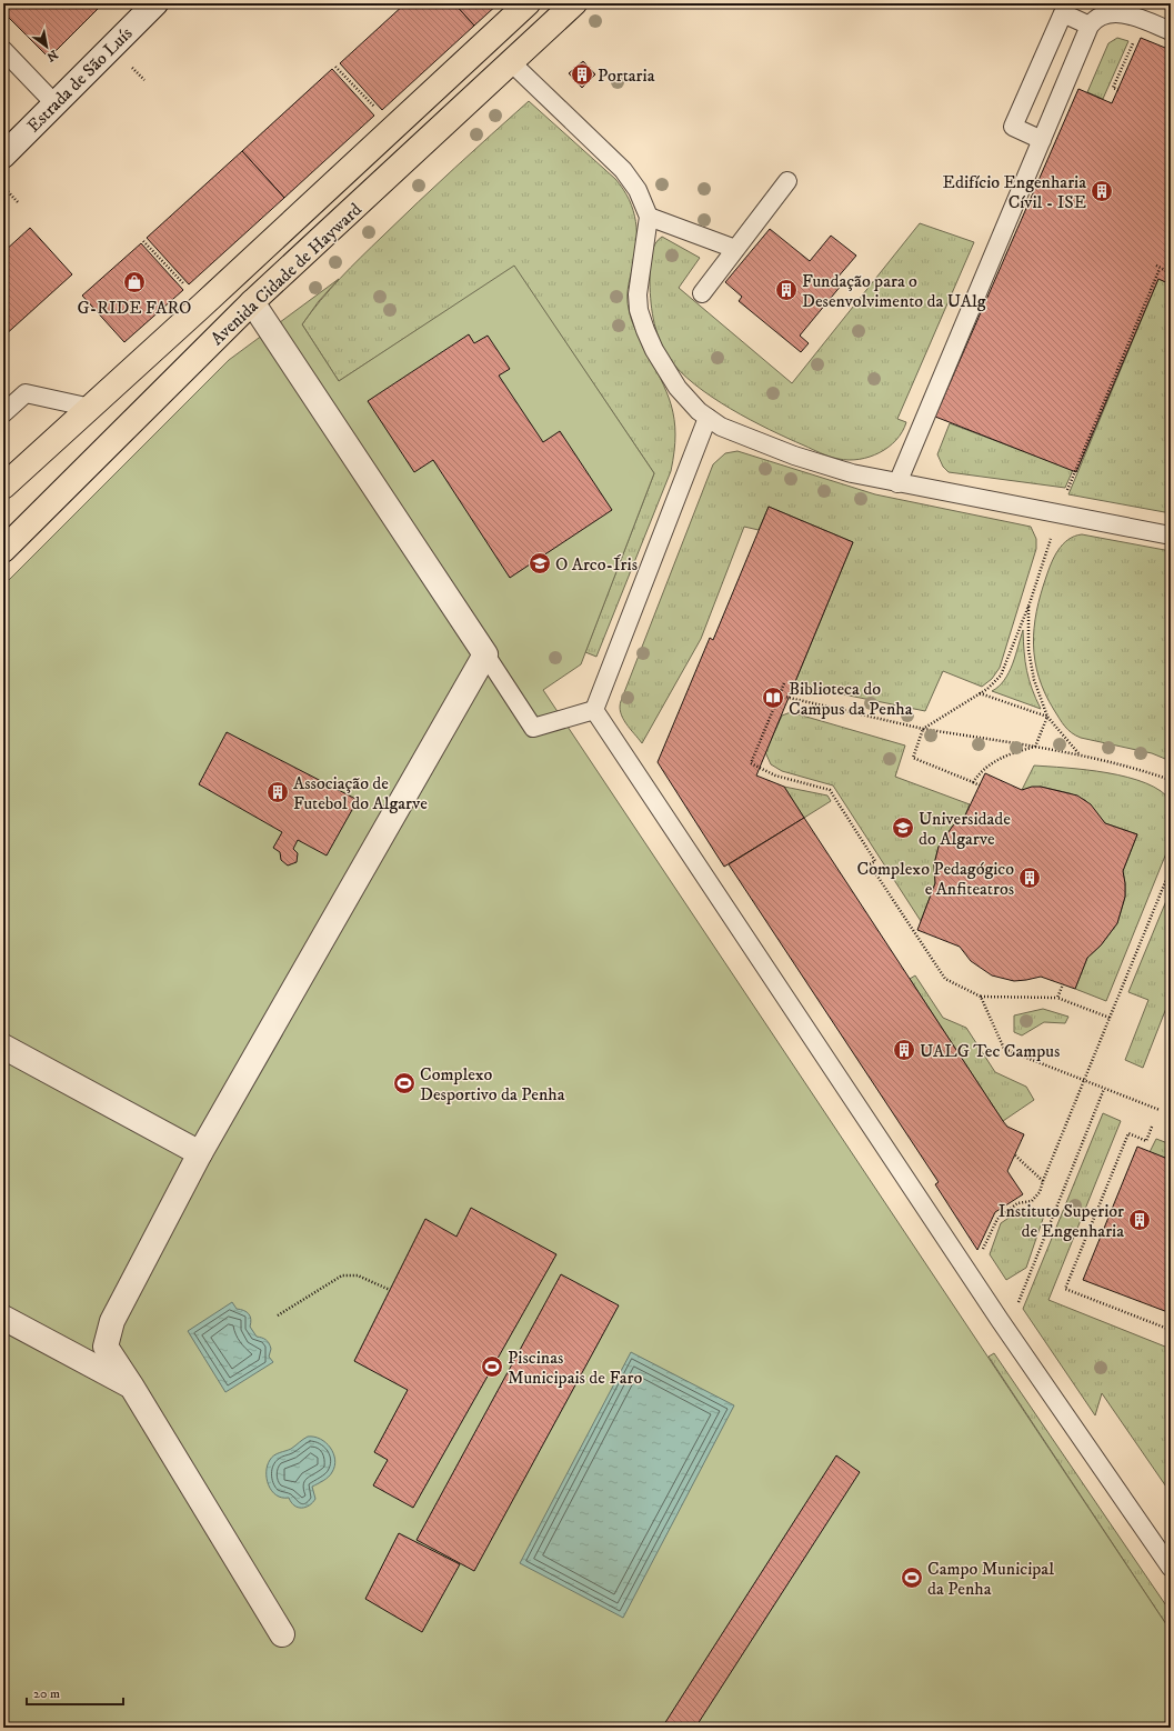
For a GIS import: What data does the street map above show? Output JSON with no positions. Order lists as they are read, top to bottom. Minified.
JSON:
{"streets":{"main road":["Avenida Cidade de Hayward"],"street":["Estrada de São Luís"]},"places":{"building":["Portaria","Edifício Engenharia Cívil - ISE","Fundação para o Desenvolvimento da UAlg","Associação de Futebol do Algarve","Complexo Pedagógico e Anfiteatros","UALG Tec Campus","Instituto Superior de Engenharia"],"shop":["G-RIDE FARO"],"school or university":["O Arco-Íris","Universidade do Algarve"],"library":["Biblioteca do Campus da Penha"],"sports":["Complexo Desportivo da Penha","Piscinas Municipais de Faro","Campo Municipal da Penha"]},"scale_bar":"20 m","north":"bottom right"}
